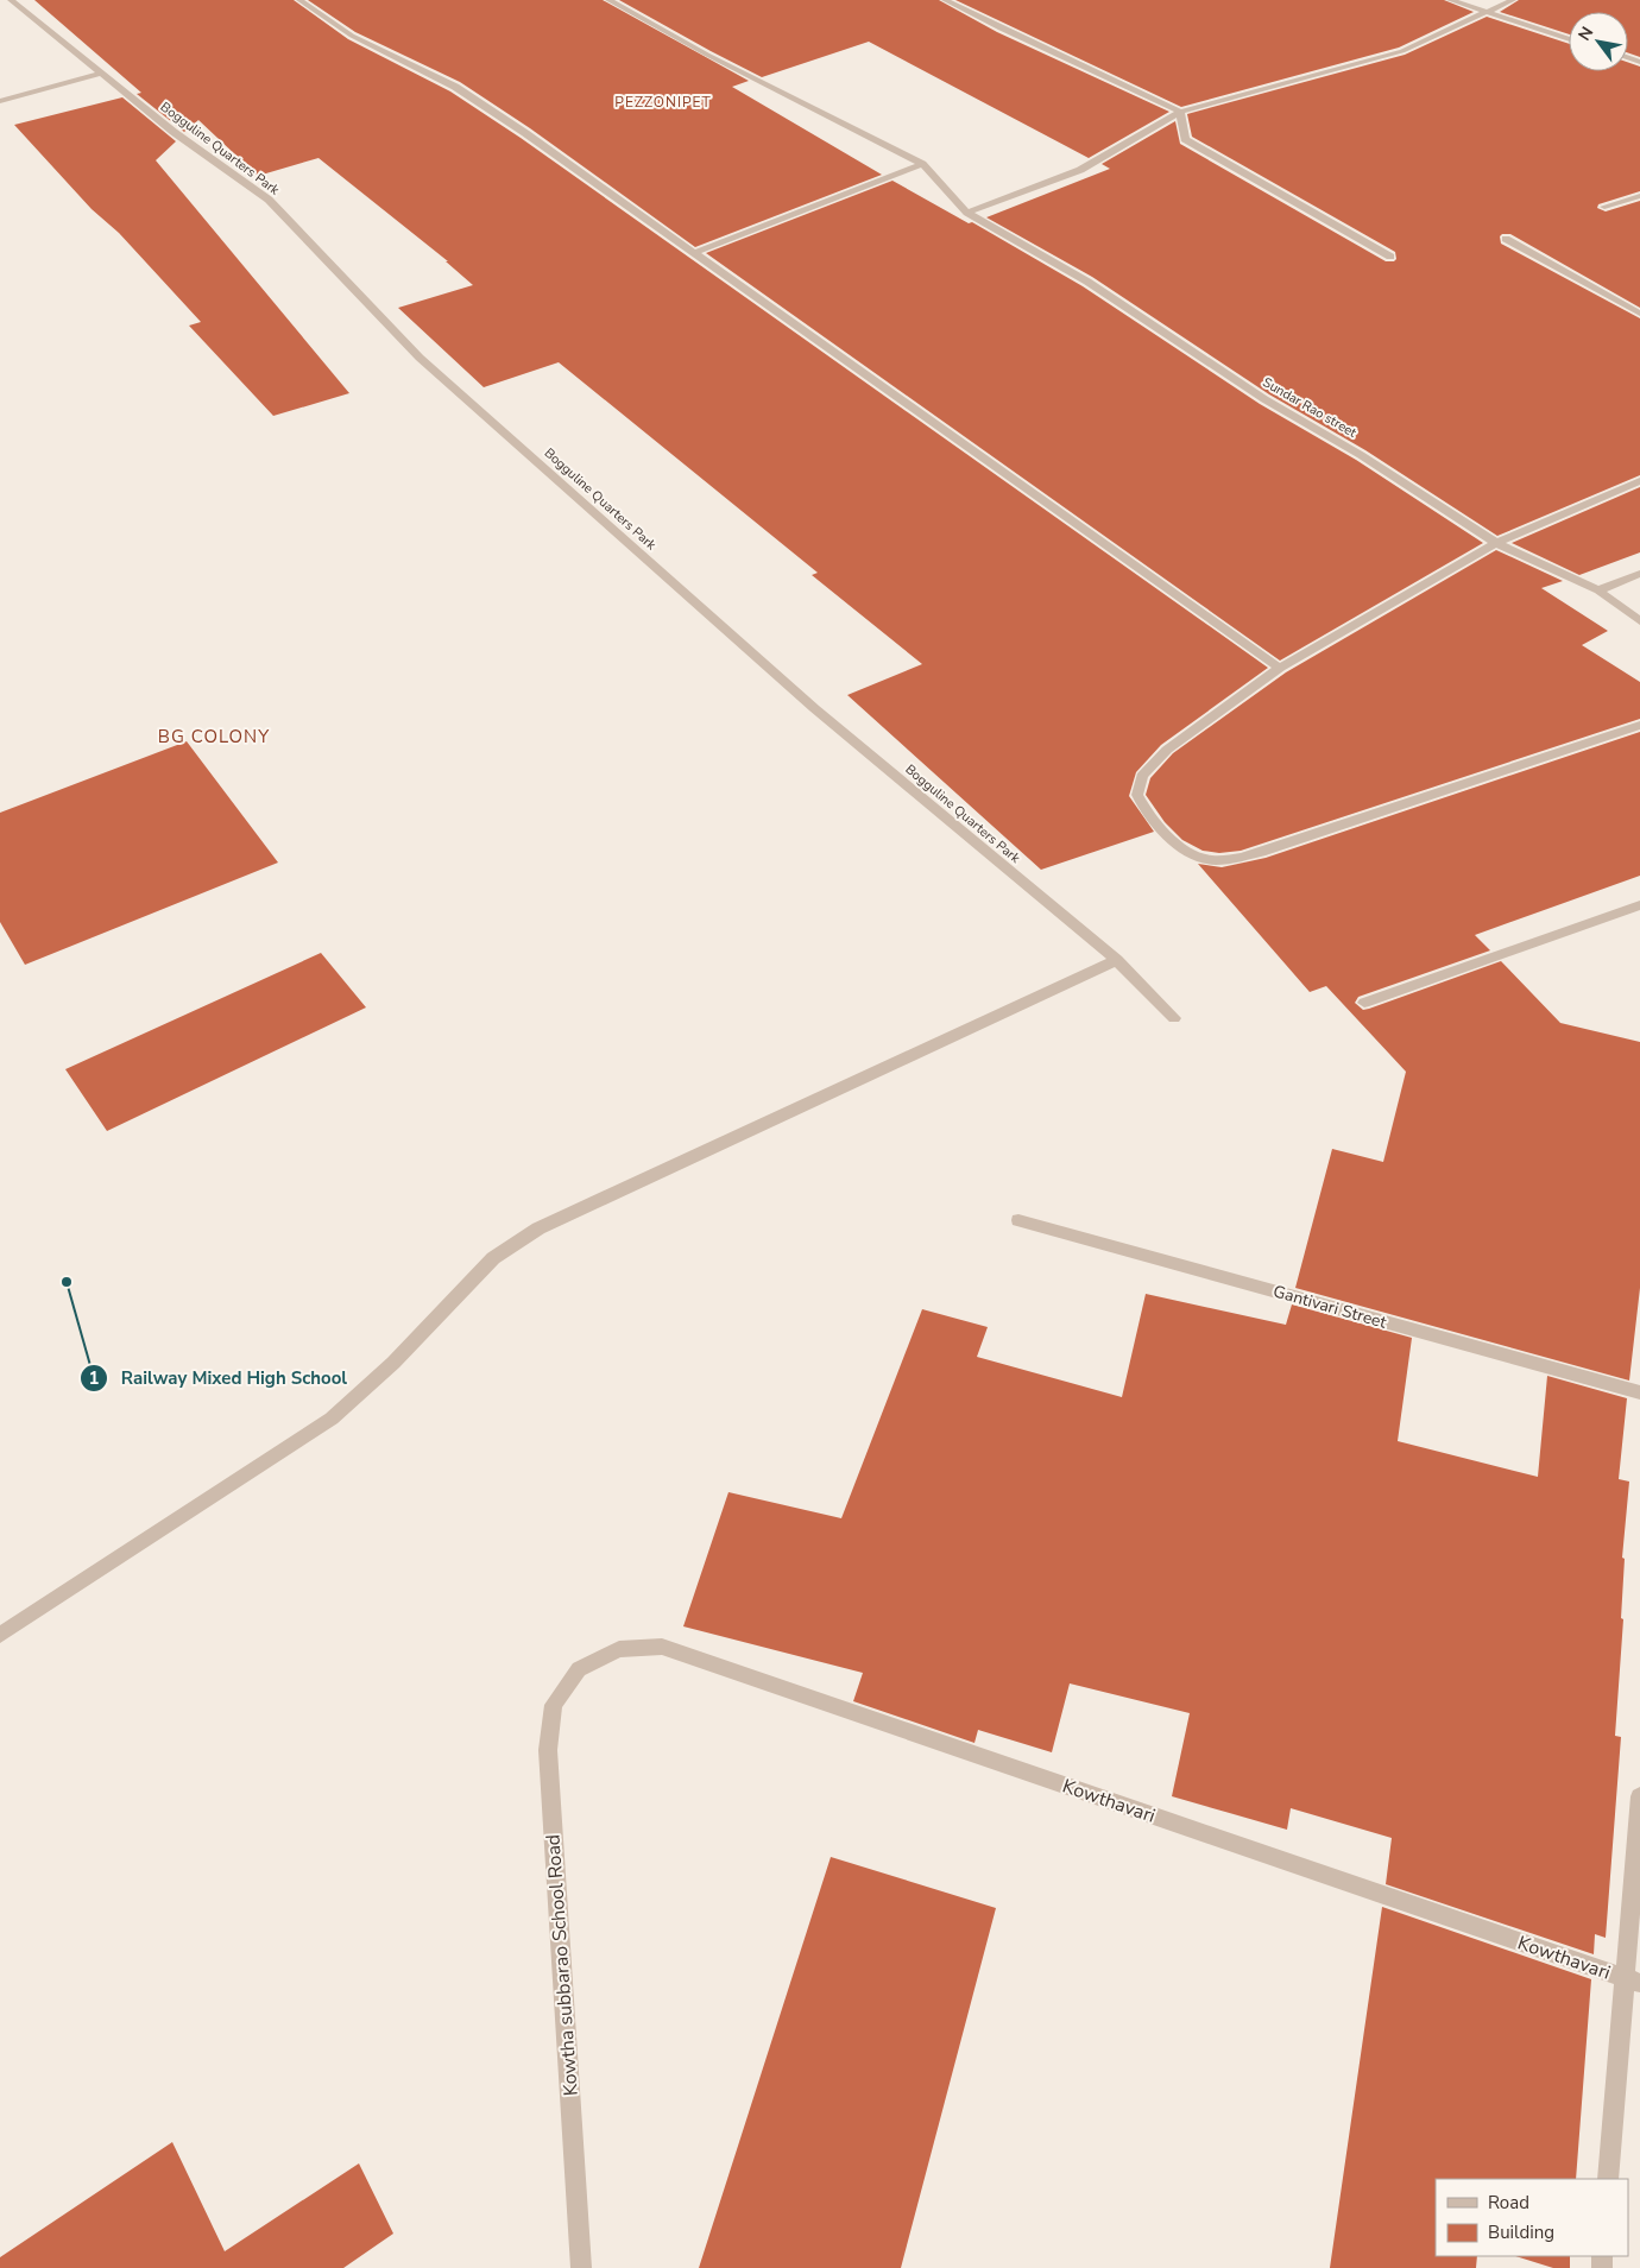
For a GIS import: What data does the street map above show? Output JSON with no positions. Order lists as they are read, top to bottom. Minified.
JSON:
{"streets":{"street":["Bogguline Quarters Park","Sundar Rao street","Gantivari Street","Kowthavari","Kowtha subbarao School Road"]},"crossings":[["Kowthavari","Kowtha subbarao School Road"]],"districts":["PEZZONIPET","BG COLONY"],"places":["Railway Mixed High School"],"legend":["Road","Building"],"north":"top left"}
